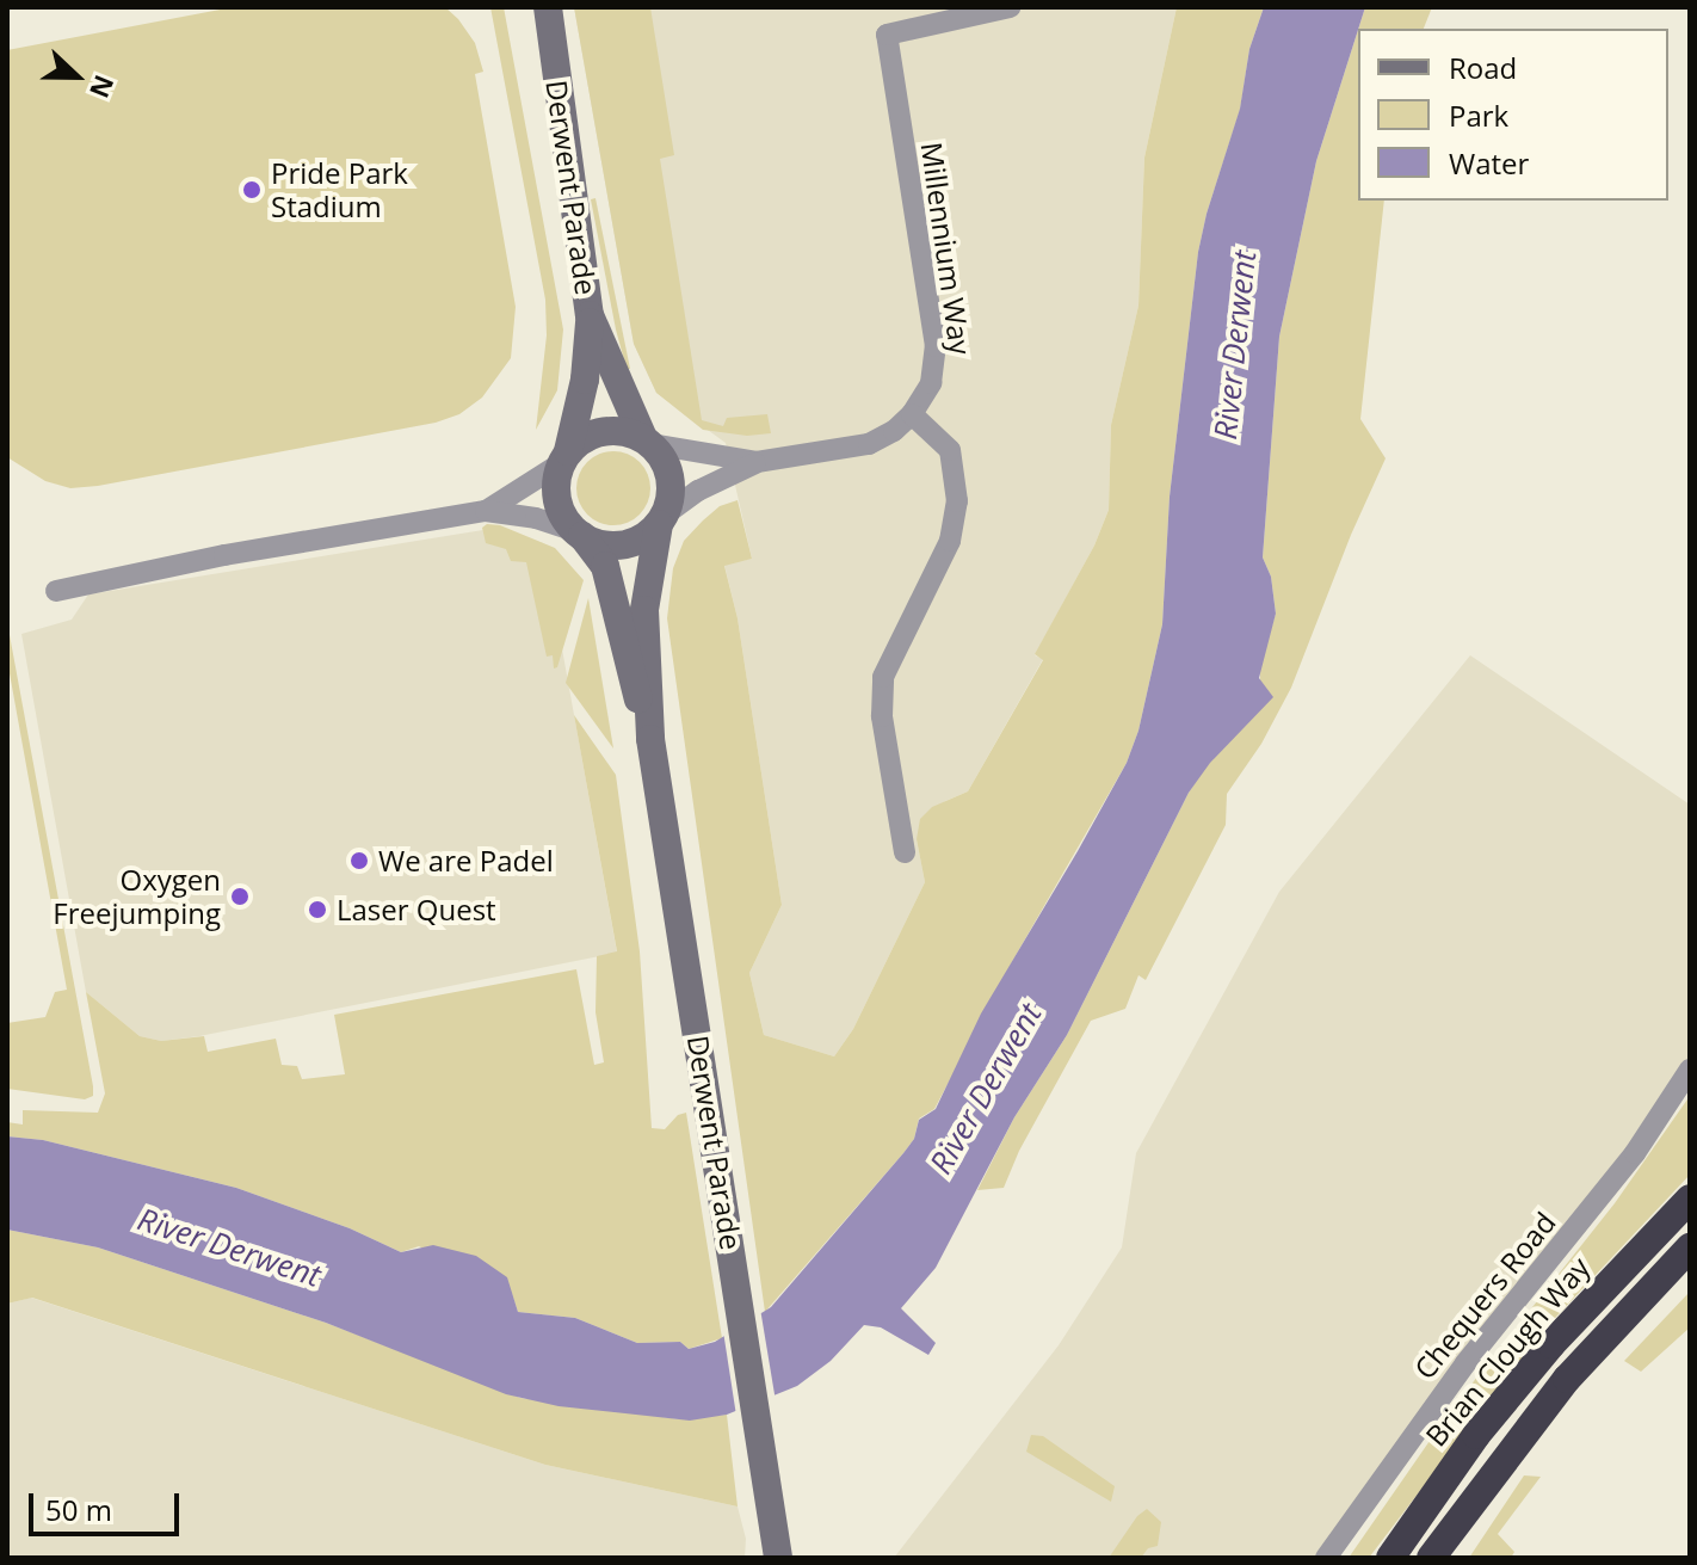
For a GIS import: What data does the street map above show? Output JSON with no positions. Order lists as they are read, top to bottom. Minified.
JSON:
{"streets":{"highway":["Brian Clough Way"],"street":["Derwent Parade","Millennium Way","Chequers Road"]},"crossings":[["Derwent Parade","Millennium Way"]],"water":["River Derwent"],"places":["Pride Park Stadium","We are Padel","Oxygen Freejumping","Laser Quest"],"legend":["Road","Park","Water"],"scale_bar":"50 m","north":"right"}
